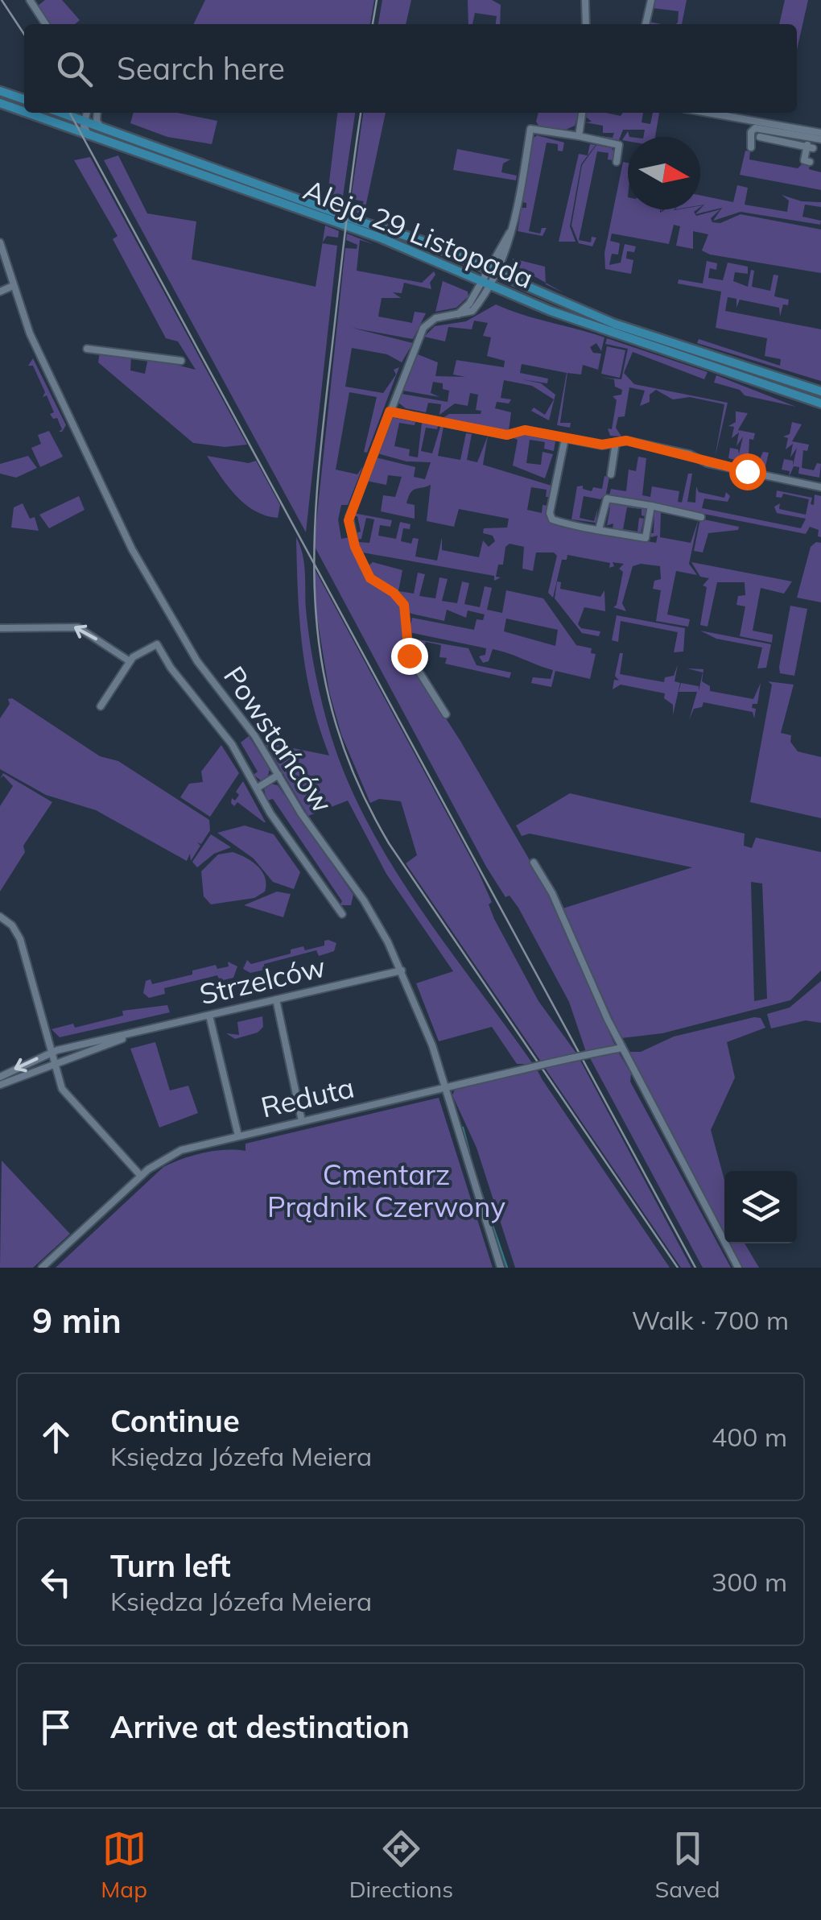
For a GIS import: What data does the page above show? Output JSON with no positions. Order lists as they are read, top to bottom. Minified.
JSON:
{"streets":{"main road":["Aleja 29 Listopada"],"street":["Powstańców","Strzelców","Reduta"]},"crossings":[["Powstańców","Strzelców"],["Powstańców","Reduta"]],"parks":["Cmentarz Prądnik Czerwony"],"north":"right","page":{"search":"Search here","heading":["9 min","Walk · 700 m"],"list":[["Continue","Księdza Józefa Meiera","400 m"],["Turn left","Księdza Józefa Meiera","300 m"],"Arrive at destination"],"nav":["Map","Directions","Saved"]}}
